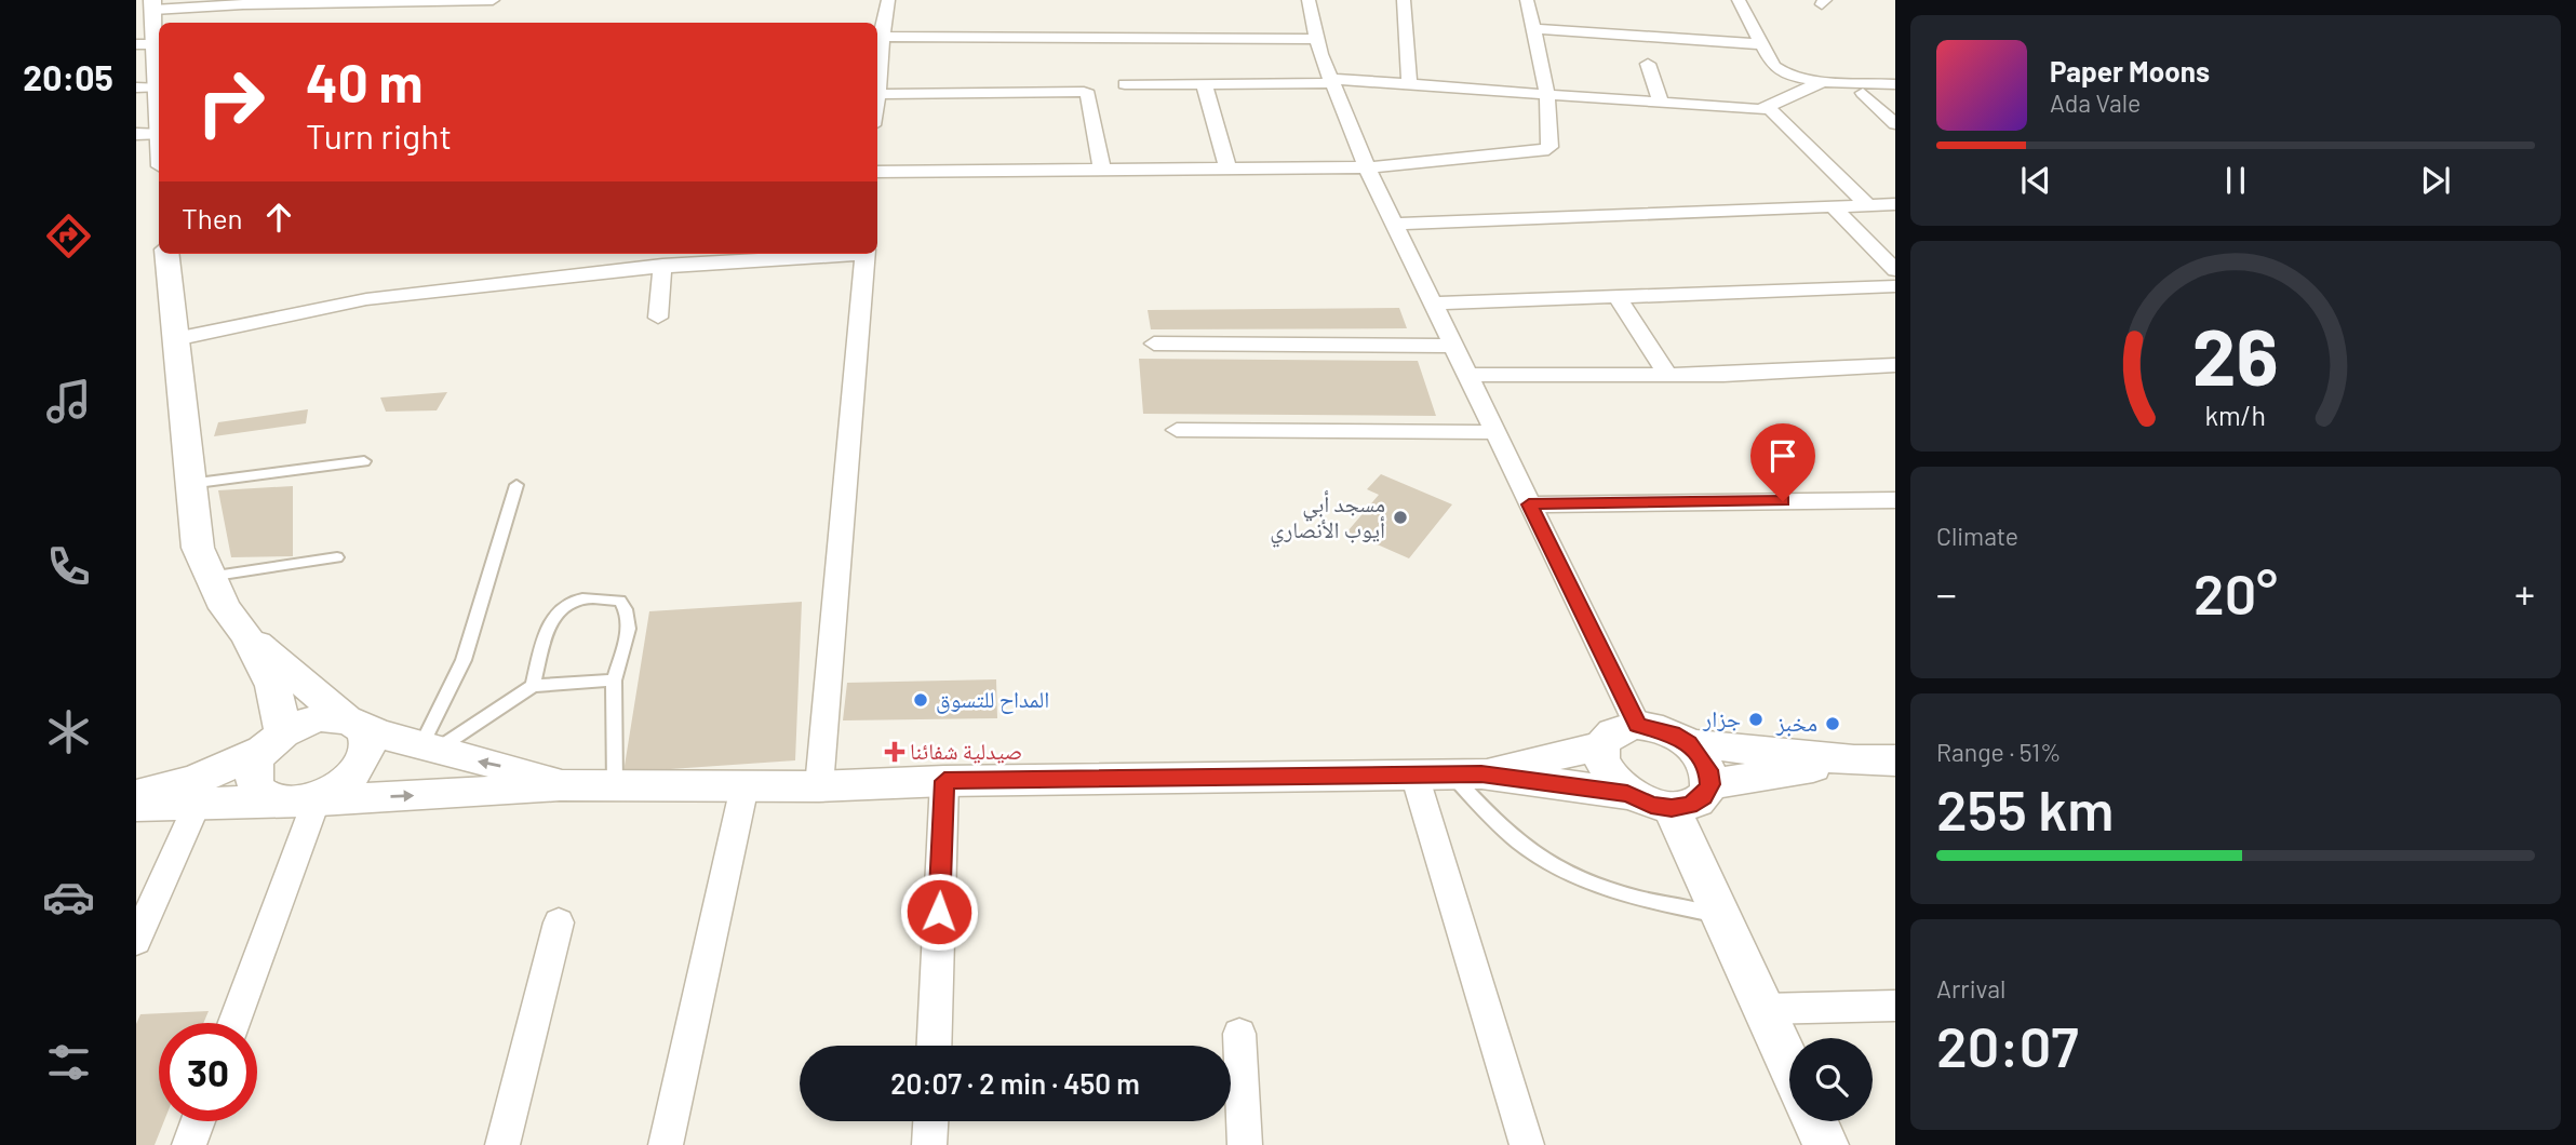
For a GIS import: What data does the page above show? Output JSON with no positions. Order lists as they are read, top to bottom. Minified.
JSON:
{"places":{"other":["مسجد أبي أيوب الأنصاري","المداح للتسوق","جزار","مخبز"],"health":["صيدلية شفائنا"]},"page":{"tabs":"20:05","turn":["40 m","Turn right"],"song":["Paper Moons","Ada Vale"],"then":"Then","tile":["Climate",["Range · 51%","255 km"],["Arrival","20:07"]],"heat":["−","20°","+"],"limit":"30","trip":"20:07 · 2 min · 450 m","gauge":["26","km/h"]}}
